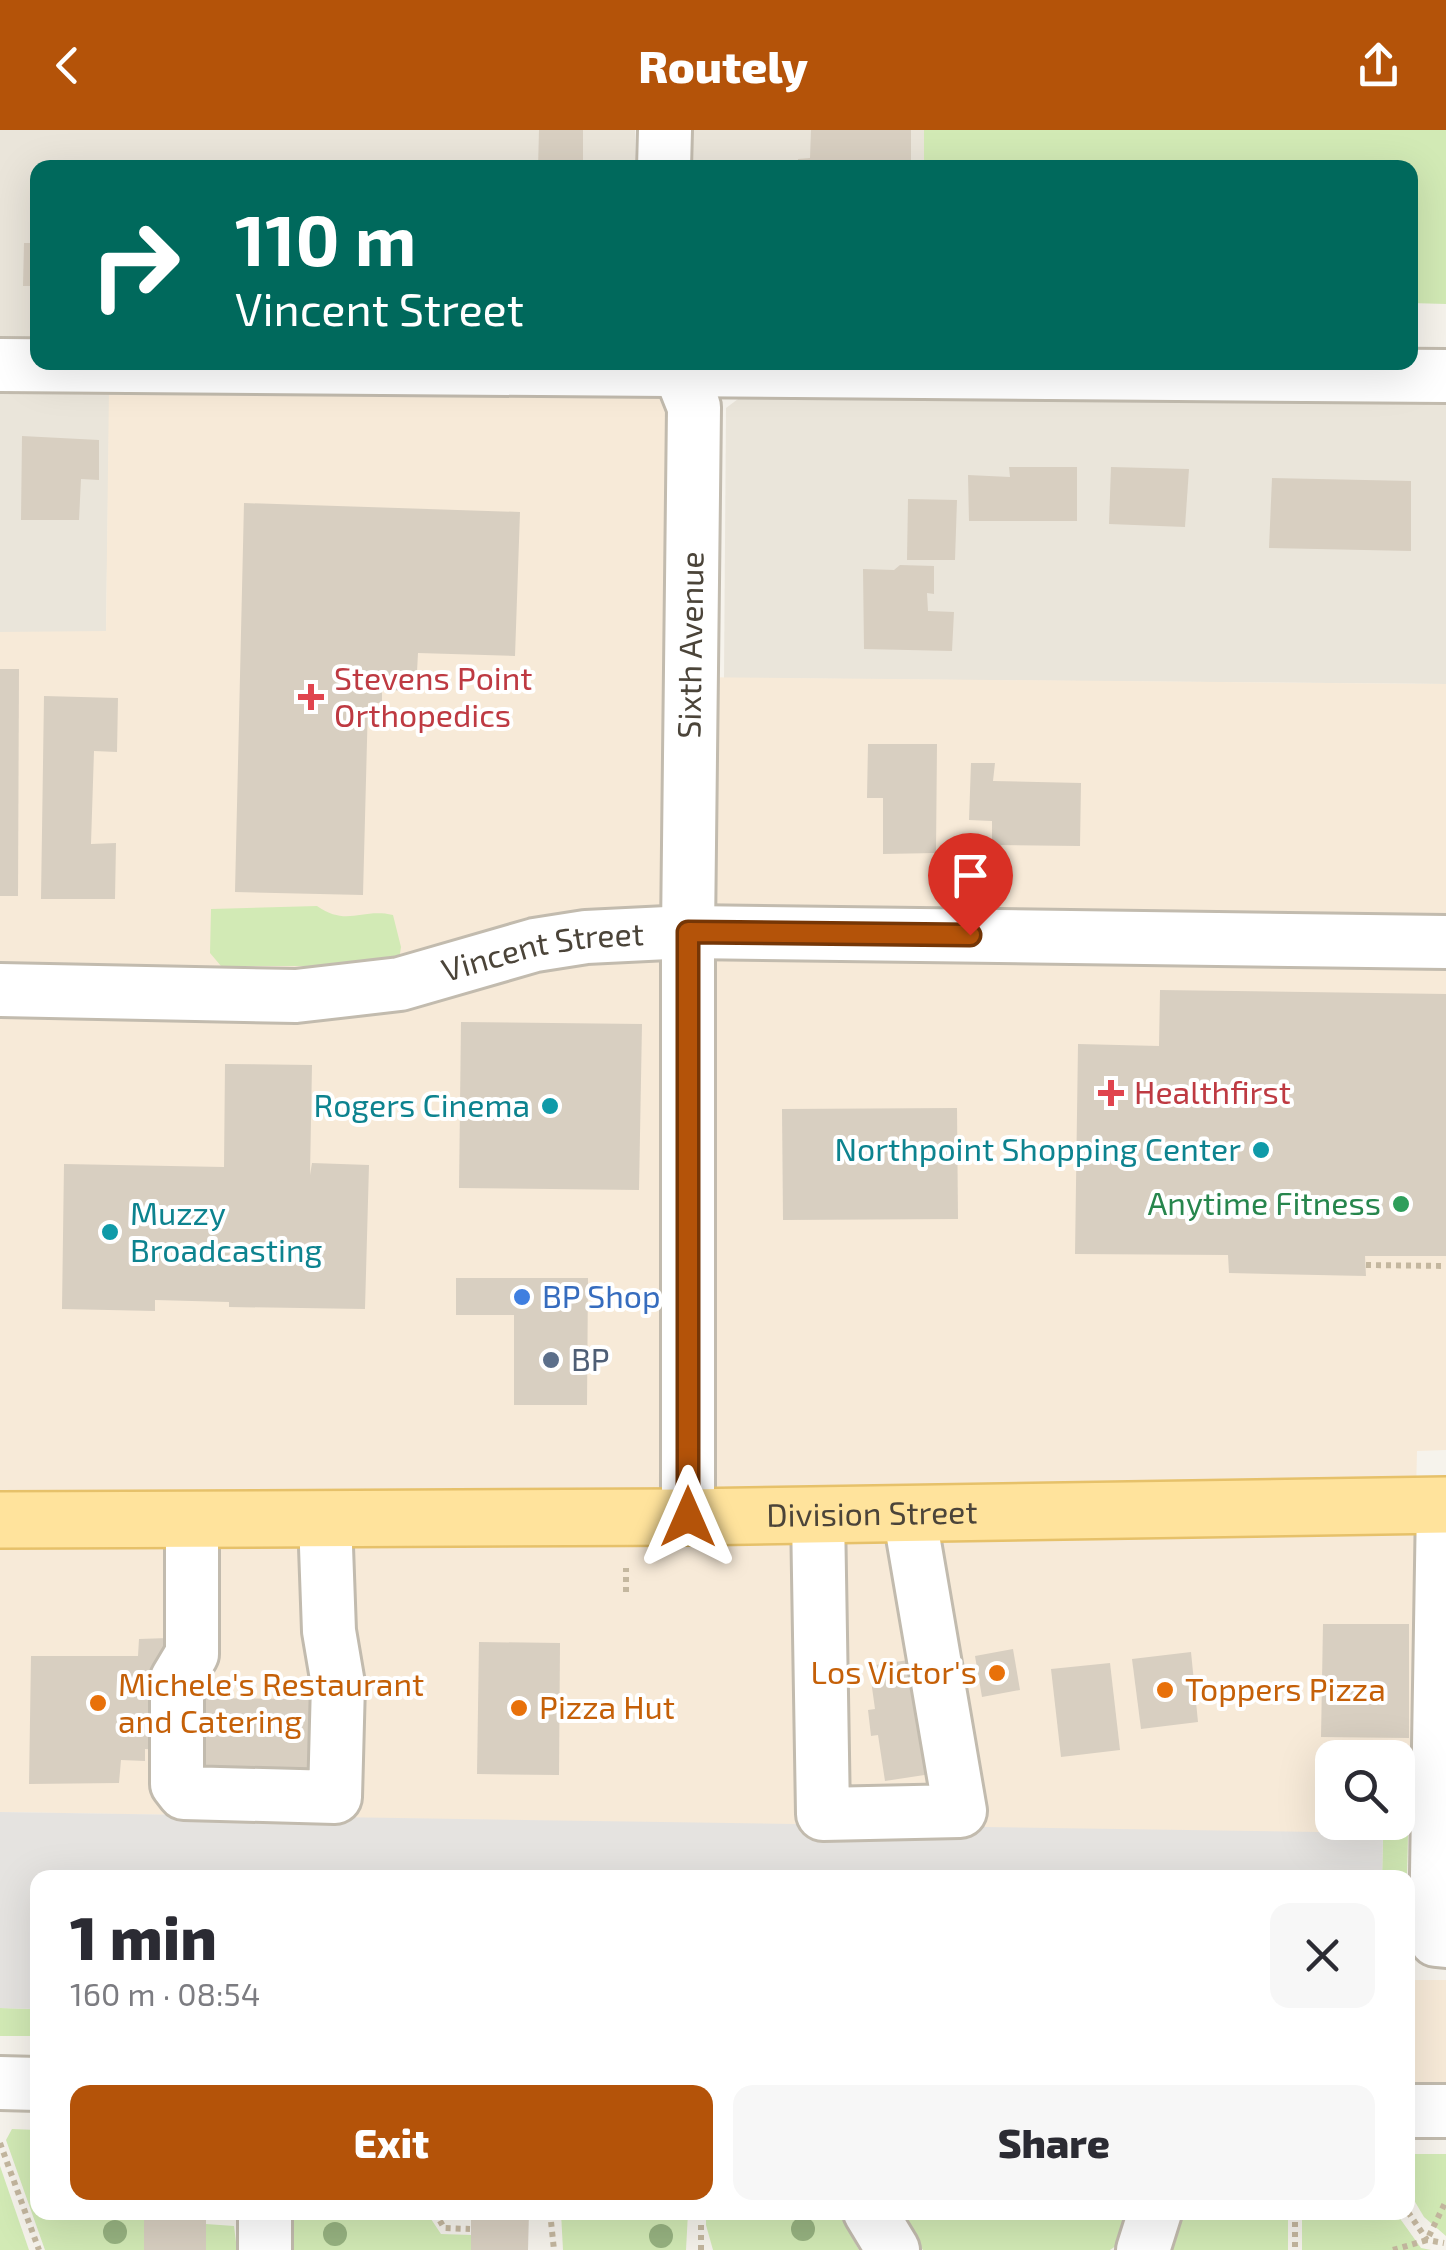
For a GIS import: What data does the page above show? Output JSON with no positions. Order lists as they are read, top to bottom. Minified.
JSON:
{"streets":{"main road":["Division Street"],"street":["Sixth Avenue","Vincent Street"]},"crossings":[["Sixth Avenue","Vincent Street"],["Sixth Avenue","Division Street"]],"places":{"health":["Stevens Point Orthopedics","Healthfirst"],"other":["Rogers Cinema","Northpoint Shopping Center","Anytime Fitness","Muzzy Broadcasting","BP Shop","BP","Los Victor's","Toppers Pizza","Michele's Restaurant and Catering","Pizza Hut"]},"page":{"header":"Routely","turn":["110 m","Vincent Street"],"heading":["1 min","160 m · 08:54"],"buttons":["Exit","Share"]}}
